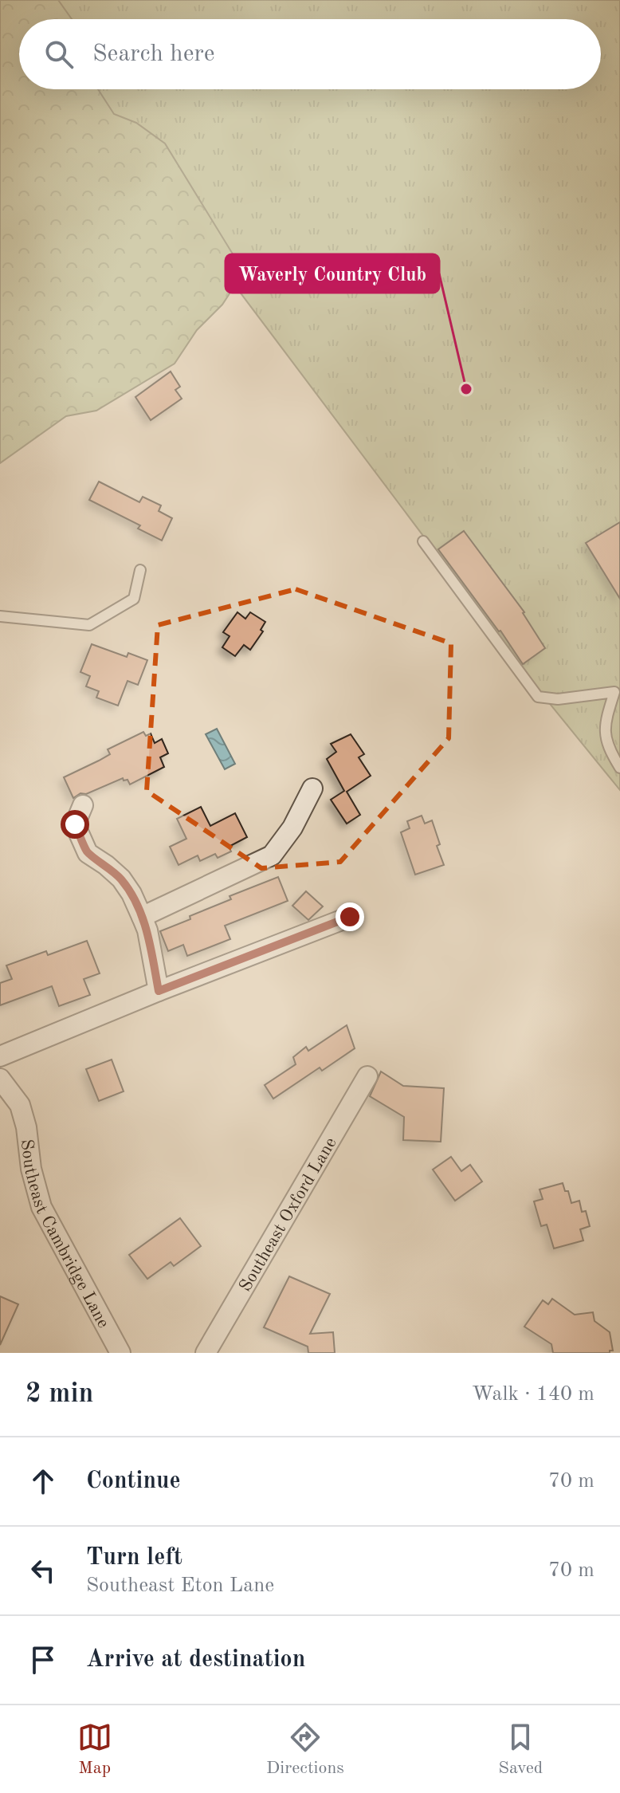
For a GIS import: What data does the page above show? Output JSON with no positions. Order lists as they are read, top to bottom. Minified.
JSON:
{"streets":{"street":["Southeast Oxford Lane","Southeast Cambridge Lane"]},"places":["Waverly Country Club"],"page":{"search":"Search here","heading":["2 min","Walk · 140 m"],"list":[["Continue","70 m"],["Turn left","Southeast Eton Lane","70 m"],"Arrive at destination"],"nav":["Map","Directions","Saved"]}}
